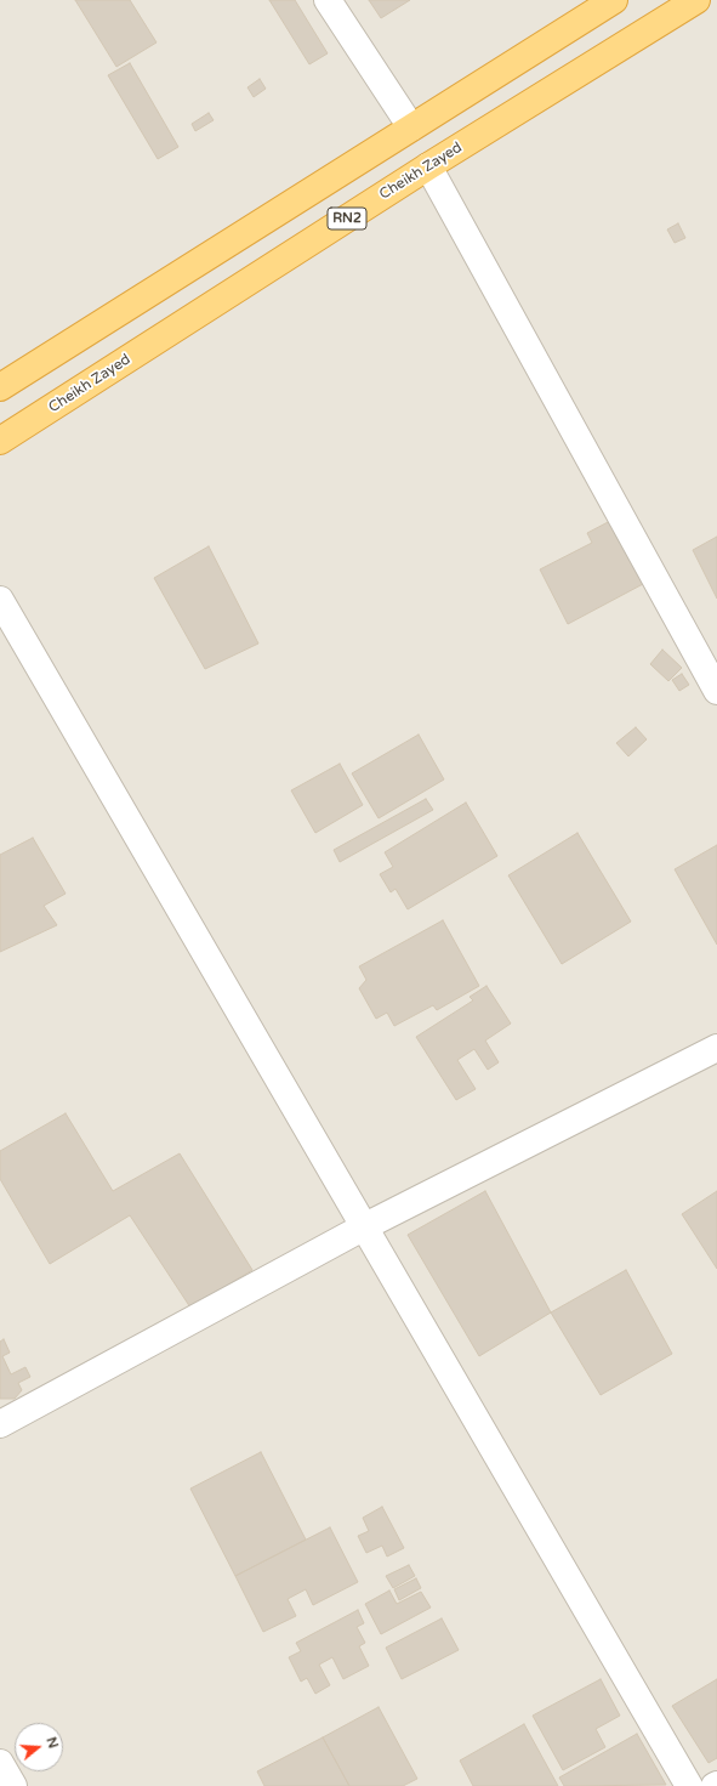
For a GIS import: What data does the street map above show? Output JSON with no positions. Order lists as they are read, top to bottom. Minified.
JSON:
{"streets":{"highway":["Cheikh Zayed","RN2"]},"north":"right"}
